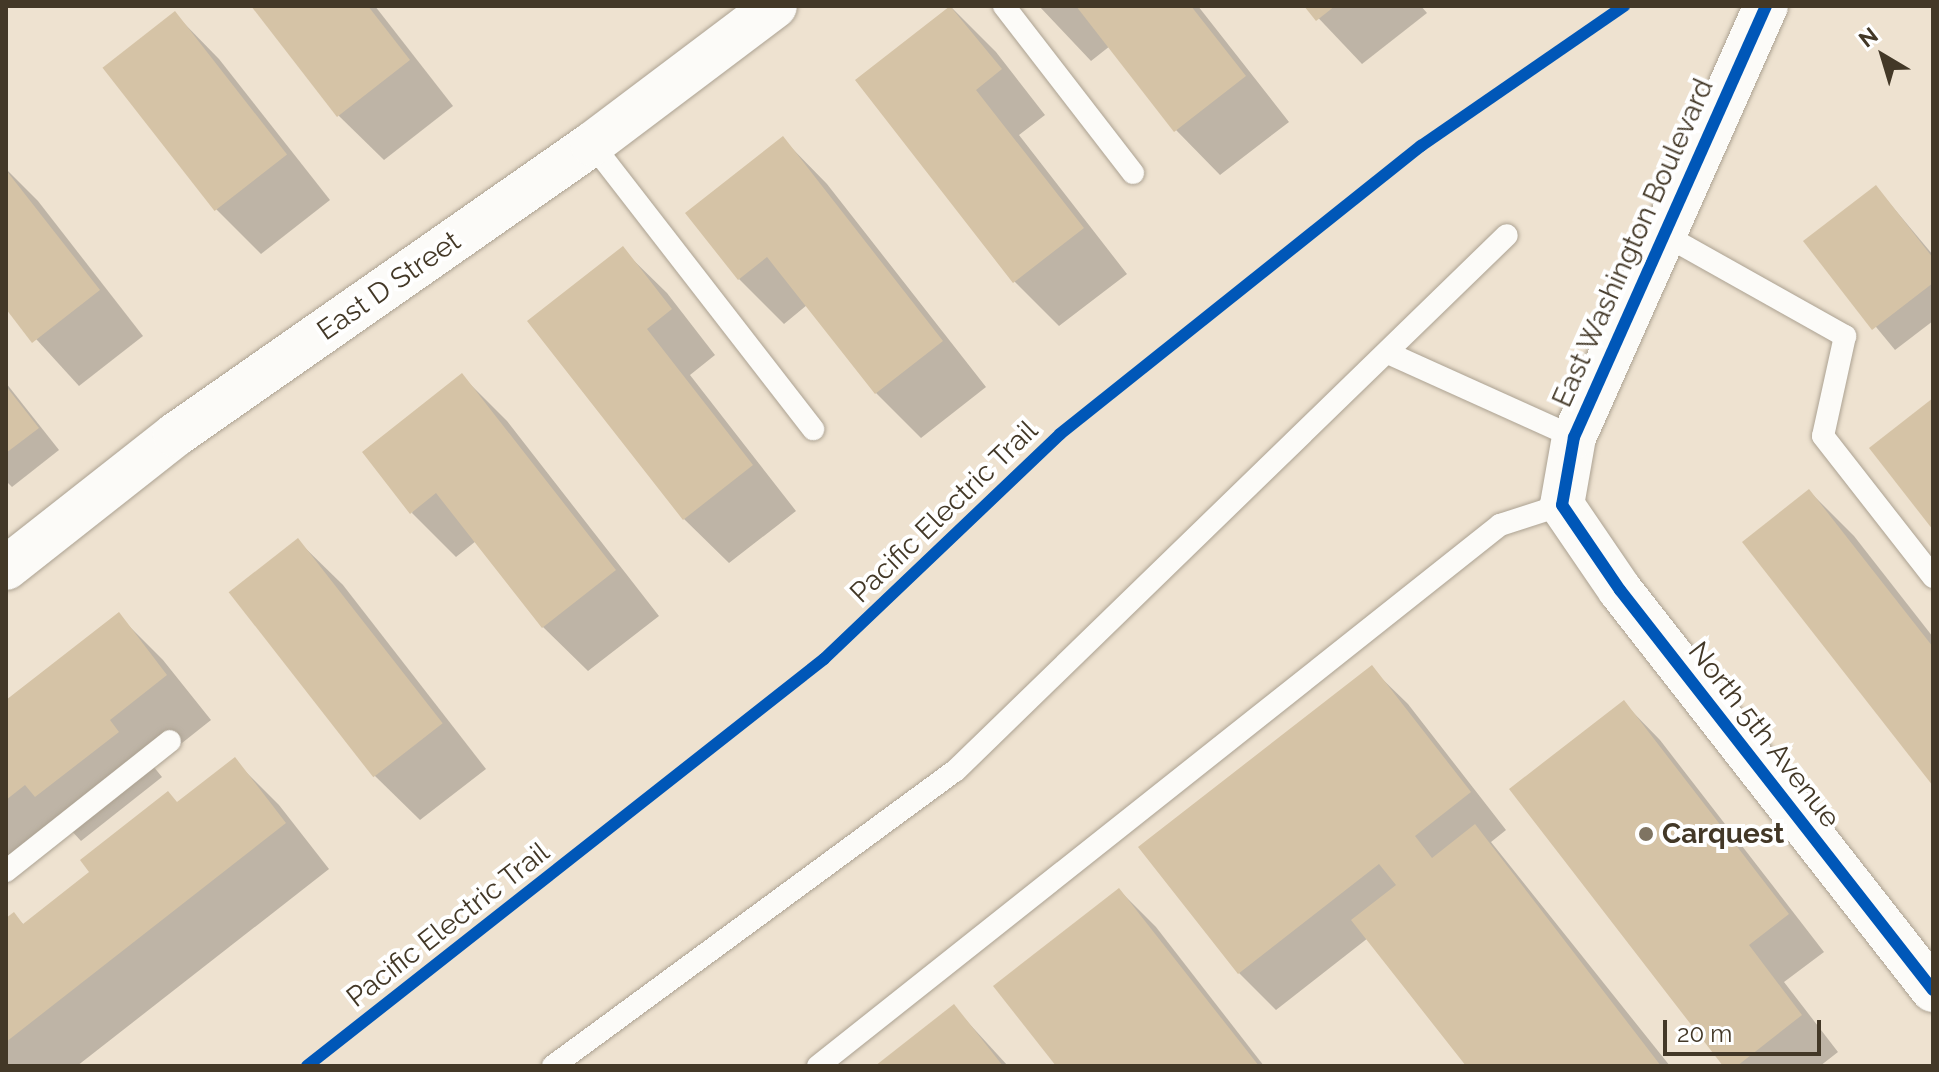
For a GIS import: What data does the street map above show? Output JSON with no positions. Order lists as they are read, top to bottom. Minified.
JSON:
{"streets":{"street":["East Washington Boulevard","East D Street","North 5th Avenue"],"cycle path":["Pacific Electric Trail"]},"crossings":[["East Washington Boulevard","North 5th Avenue"]],"places":["Carquest"],"scale_bar":"20 m","north":"top left"}
